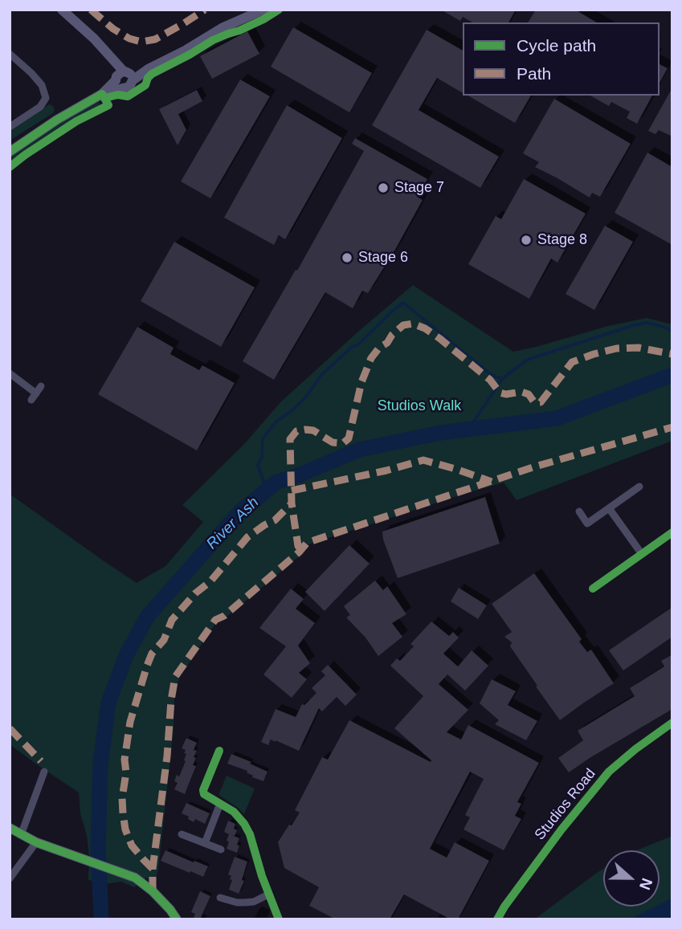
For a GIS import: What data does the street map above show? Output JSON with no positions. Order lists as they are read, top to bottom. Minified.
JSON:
{"streets":{"street":["Studios Road"]},"water":["River Ash"],"parks":["Studios Walk"],"places":["Stage 7","Stage 8","Stage 6"],"legend":["Cycle path","Path"],"north":"right"}
